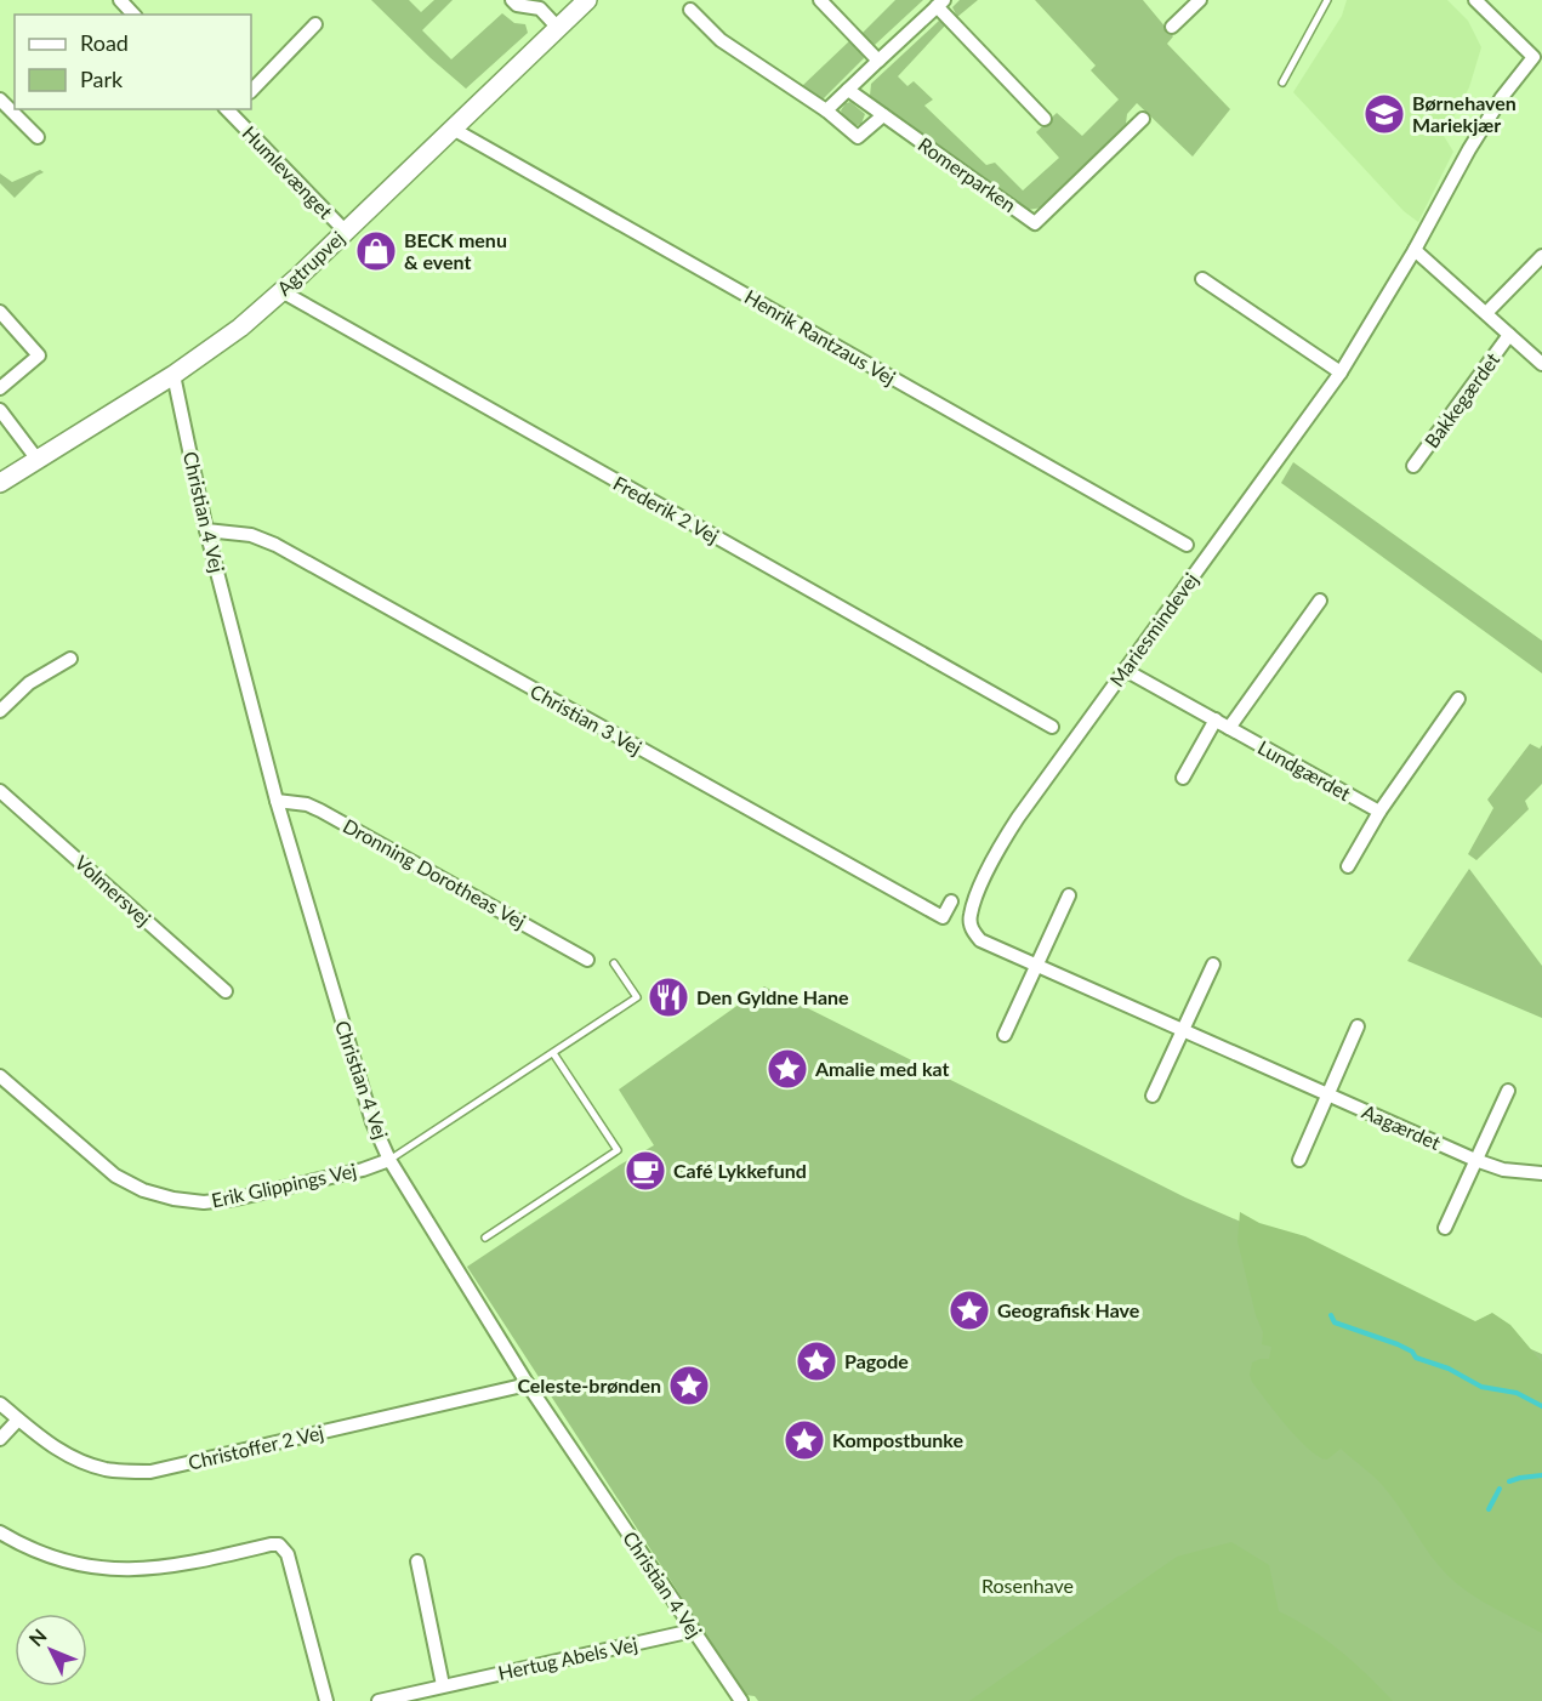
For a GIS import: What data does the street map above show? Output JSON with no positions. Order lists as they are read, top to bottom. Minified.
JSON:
{"streets":{"street":["Humlevænget","Romerparken","Agtrupvej","Henrik Rantzaus Vej","Bakkegærdet","Frederik 2 Vej","Christian 4 Vej","Mariesmindevej","Christian 3 Vej","Lundgærdet","Dronning Dorotheas Vej","Volmersvej","Aagærdet","Erik Glippings Vej","Christoffer 2 Vej","Hertug Abels Vej"]},"crossings":[["Humlevænget","Agtrupvej"],["Agtrupvej","Henrik Rantzaus Vej"],["Agtrupvej","Frederik 2 Vej"],["Agtrupvej","Christian 4 Vej"],["Bakkegærdet","Mariesmindevej"],["Christian 4 Vej","Christian 3 Vej"],["Christian 4 Vej","Dronning Dorotheas Vej"],["Christian 4 Vej","Erik Glippings Vej"],["Christian 4 Vej","Christoffer 2 Vej"],["Christian 4 Vej","Hertug Abels Vej"],["Mariesmindevej","Lundgærdet"],["Mariesmindevej","Aagærdet"]],"parks":["Rosenhave"],"places":{"school or university":["Børnehaven Mariekjær"],"shop":["BECK menu & event"],"restaurant":["Den Gyldne Hane"],"place":["Amalie med kat","Geografisk Have","Pagode","Celeste-brønden","Kompostbunke"],"cafe":["Café Lykkefund"]},"legend":["Road","Park"],"north":"top left"}
